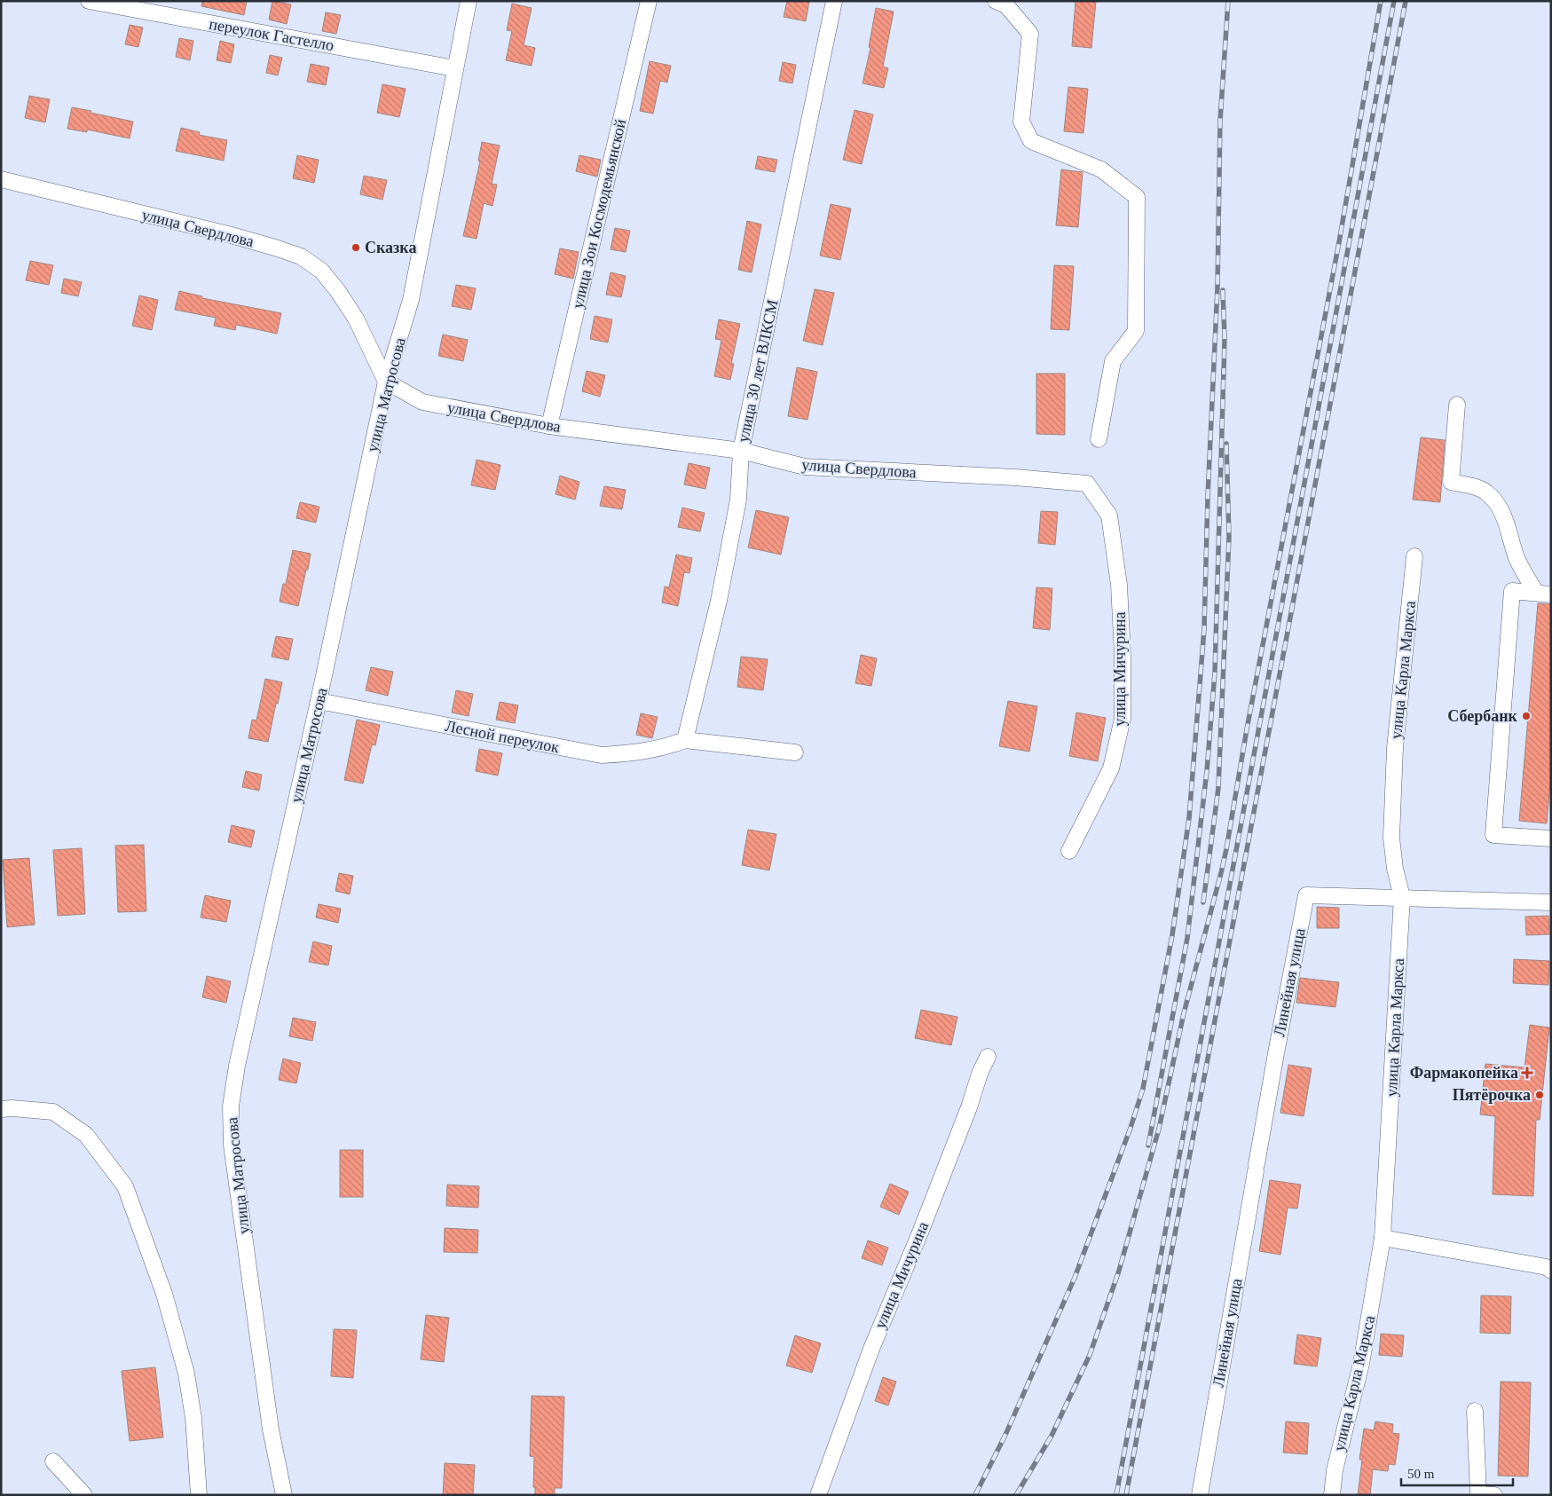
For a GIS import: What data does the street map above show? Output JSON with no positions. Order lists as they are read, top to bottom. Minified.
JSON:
{"streets":{"street":["переулок Гастелло","улица Зои Космодемьянской","улица Свердлова","улица 30 лет ВЛКСМ","улица Матросова","улица Мичурина","улица Карла Маркса","Лесной переулок","Линейная улица"]},"crossings":[["переулок Гастелло","улица Матросова"],["улица Зои Космодемьянской","улица Свердлова"],["улица Свердлова","улица 30 лет ВЛКСМ"],["улица Свердлова","улица Матросова"],["улица Свердлова","улица Мичурина"],["улица 30 лет ВЛКСМ","Лесной переулок"],["улица Матросова","Лесной переулок"],["улица Карла Маркса","Линейная улица"]],"places":{"other":["Сказка","Сбербанк","Пятёрочка"],"health":["Фармакопейка"]},"scale_bar":"50 m"}
